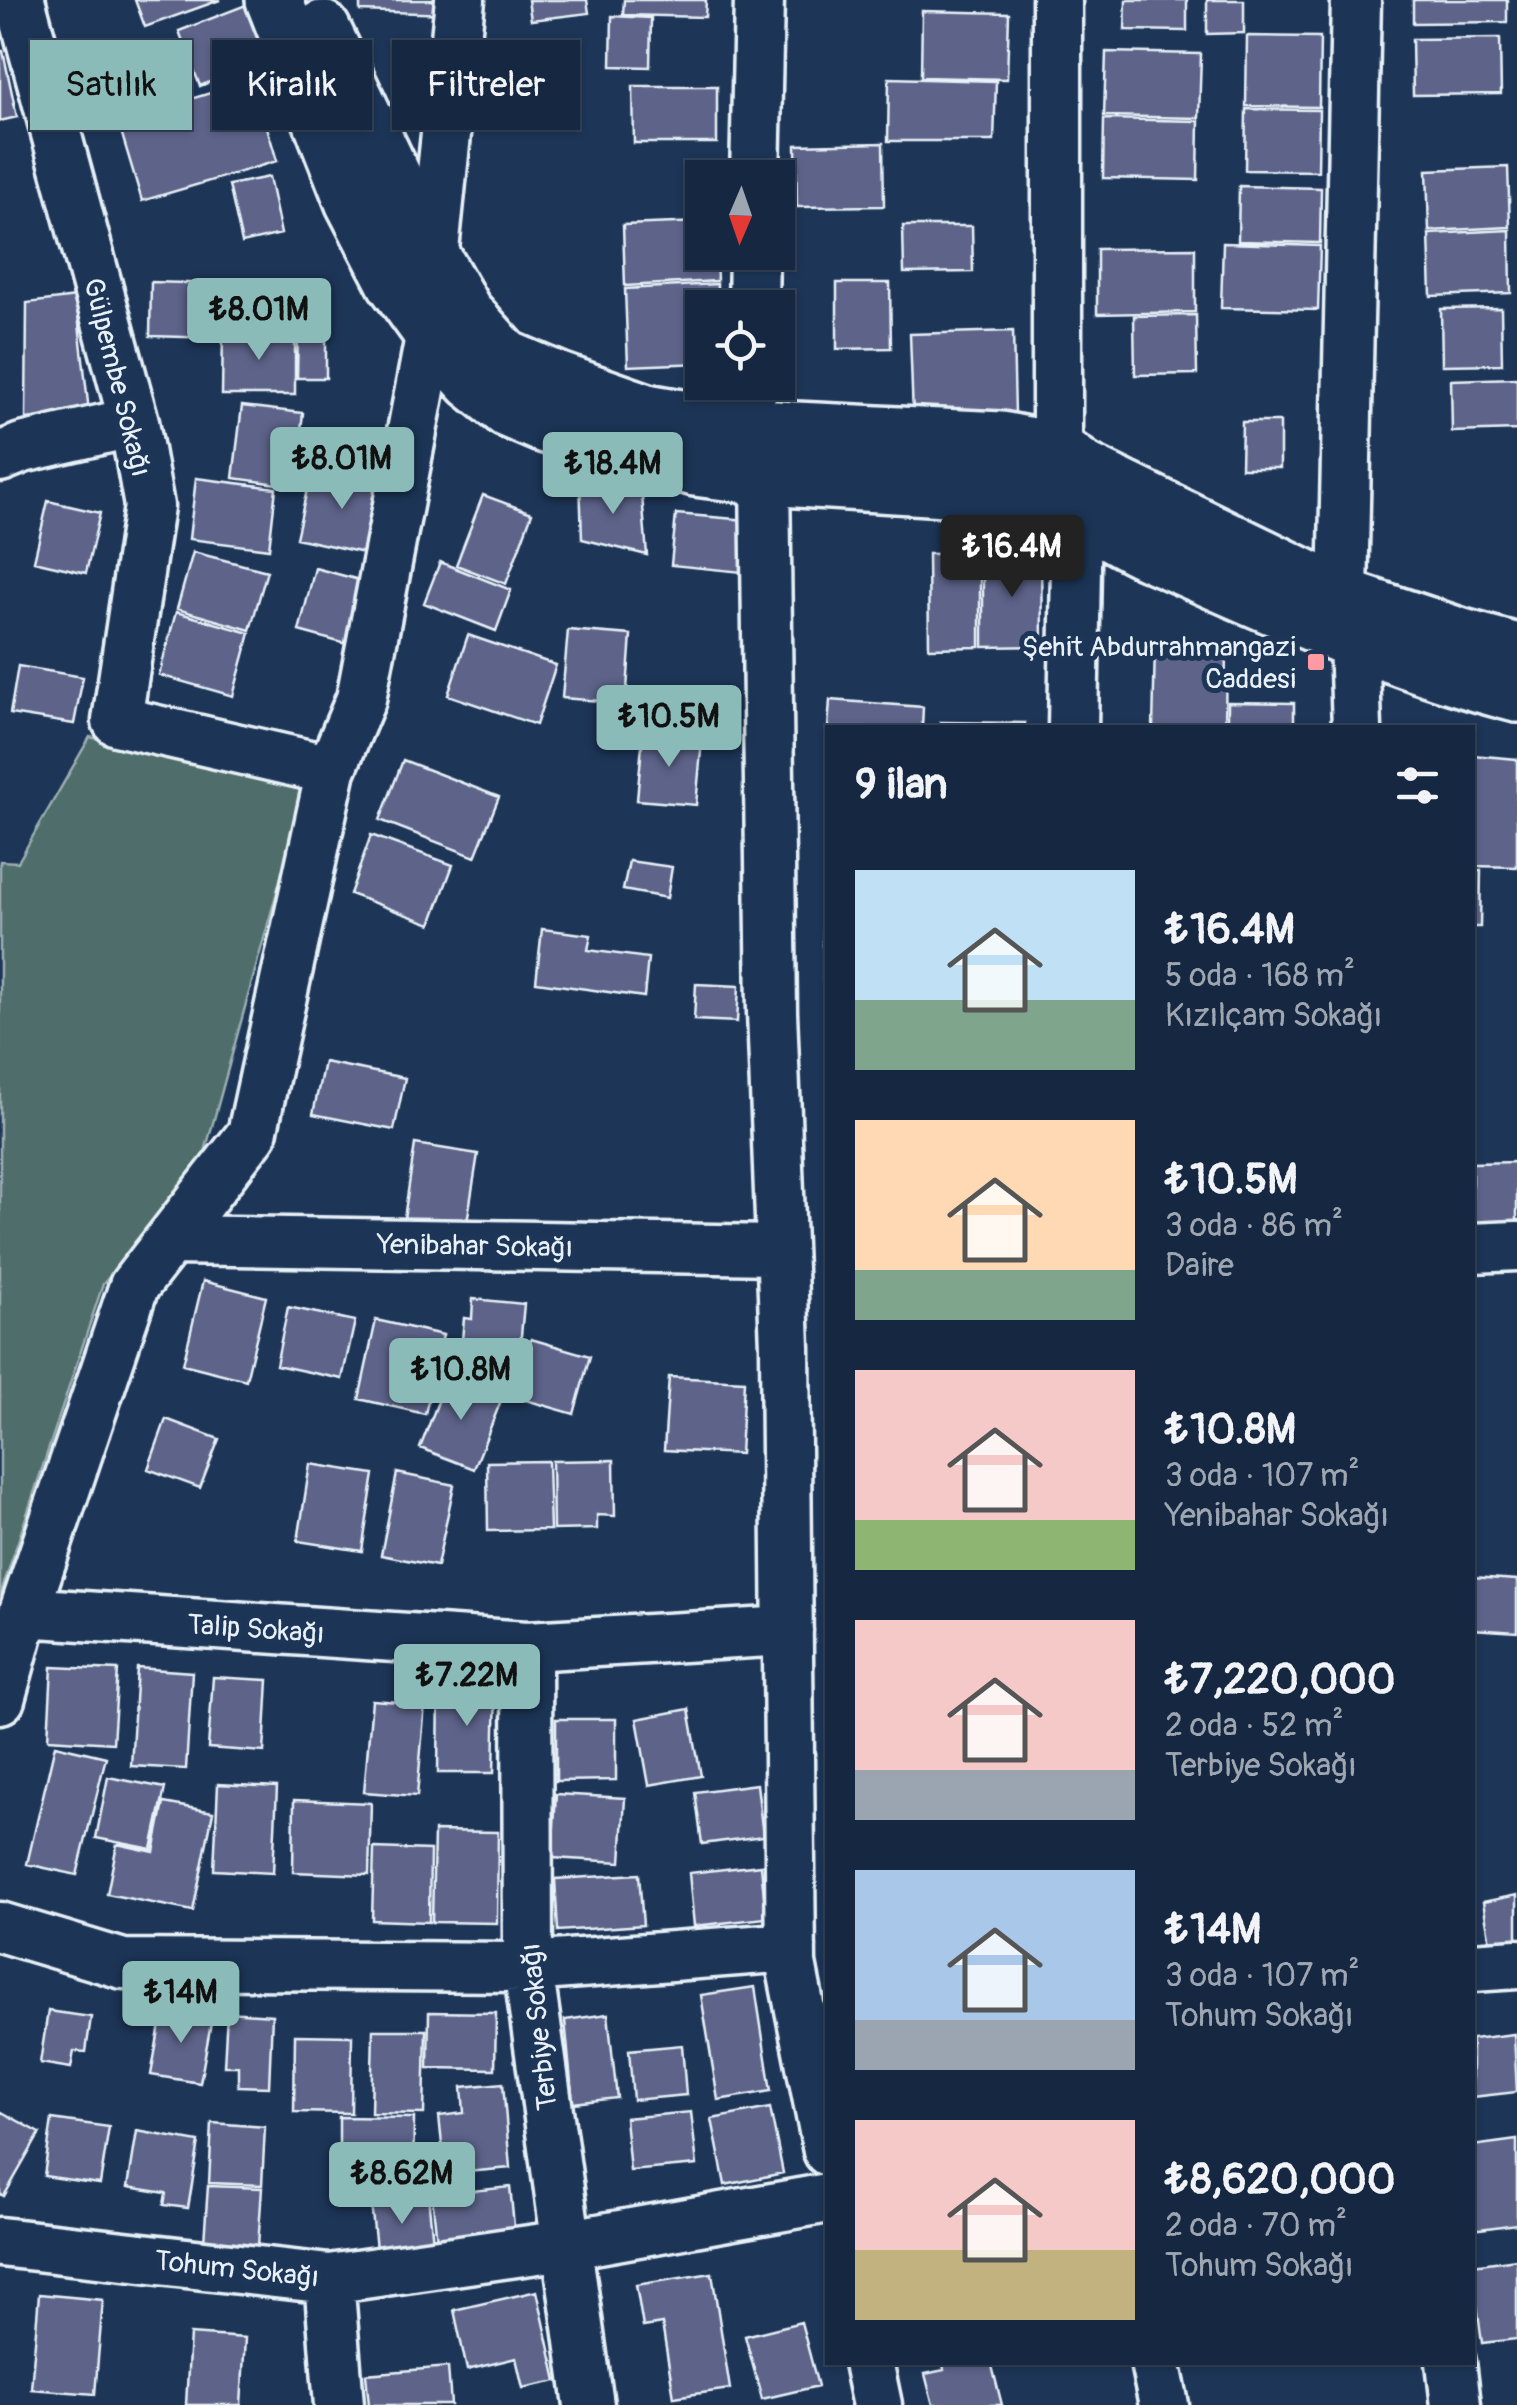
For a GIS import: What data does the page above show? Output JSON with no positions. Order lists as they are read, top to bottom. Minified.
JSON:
{"streets":{"street":["Gülpembe Sokağı","Yenibahar Sokağı","Talip Sokağı","Terbiye Sokağı","Tohum Sokağı"]},"crossings":[["Talip Sokağı","Terbiye Sokağı"],["Terbiye Sokağı","Tohum Sokağı"]],"places":{"transit":["Şehit Abdurrahmangazi Caddesi"]},"north":"bottom","page":{"chip":["Satılık","Kiralık","Filtreler"],"price":["₺8.01M","₺8.01M","₺18.4M","₺16.4M","₺10.5M","₺10.8M","₺7.22M","₺14M","₺8.62M"],"heading":"9 ilan","list":[{"name":"₺16.4M","note":"5 oda · 168 m² · Kızılçam Sokağı"},{"name":"₺10.5M","note":"3 oda · 86 m² · Daire"},{"name":"₺10.8M","note":"3 oda · 107 m² · Yenibahar Sokağı"},{"name":"₺7,220,000","note":"2 oda · 52 m² · Terbiye Sokağı"},{"name":"₺14M","note":"3 oda · 107 m² · Tohum Sokağı"},{"name":"₺8,620,000","note":"2 oda · 70 m² · Tohum Sokağı"}]}}
